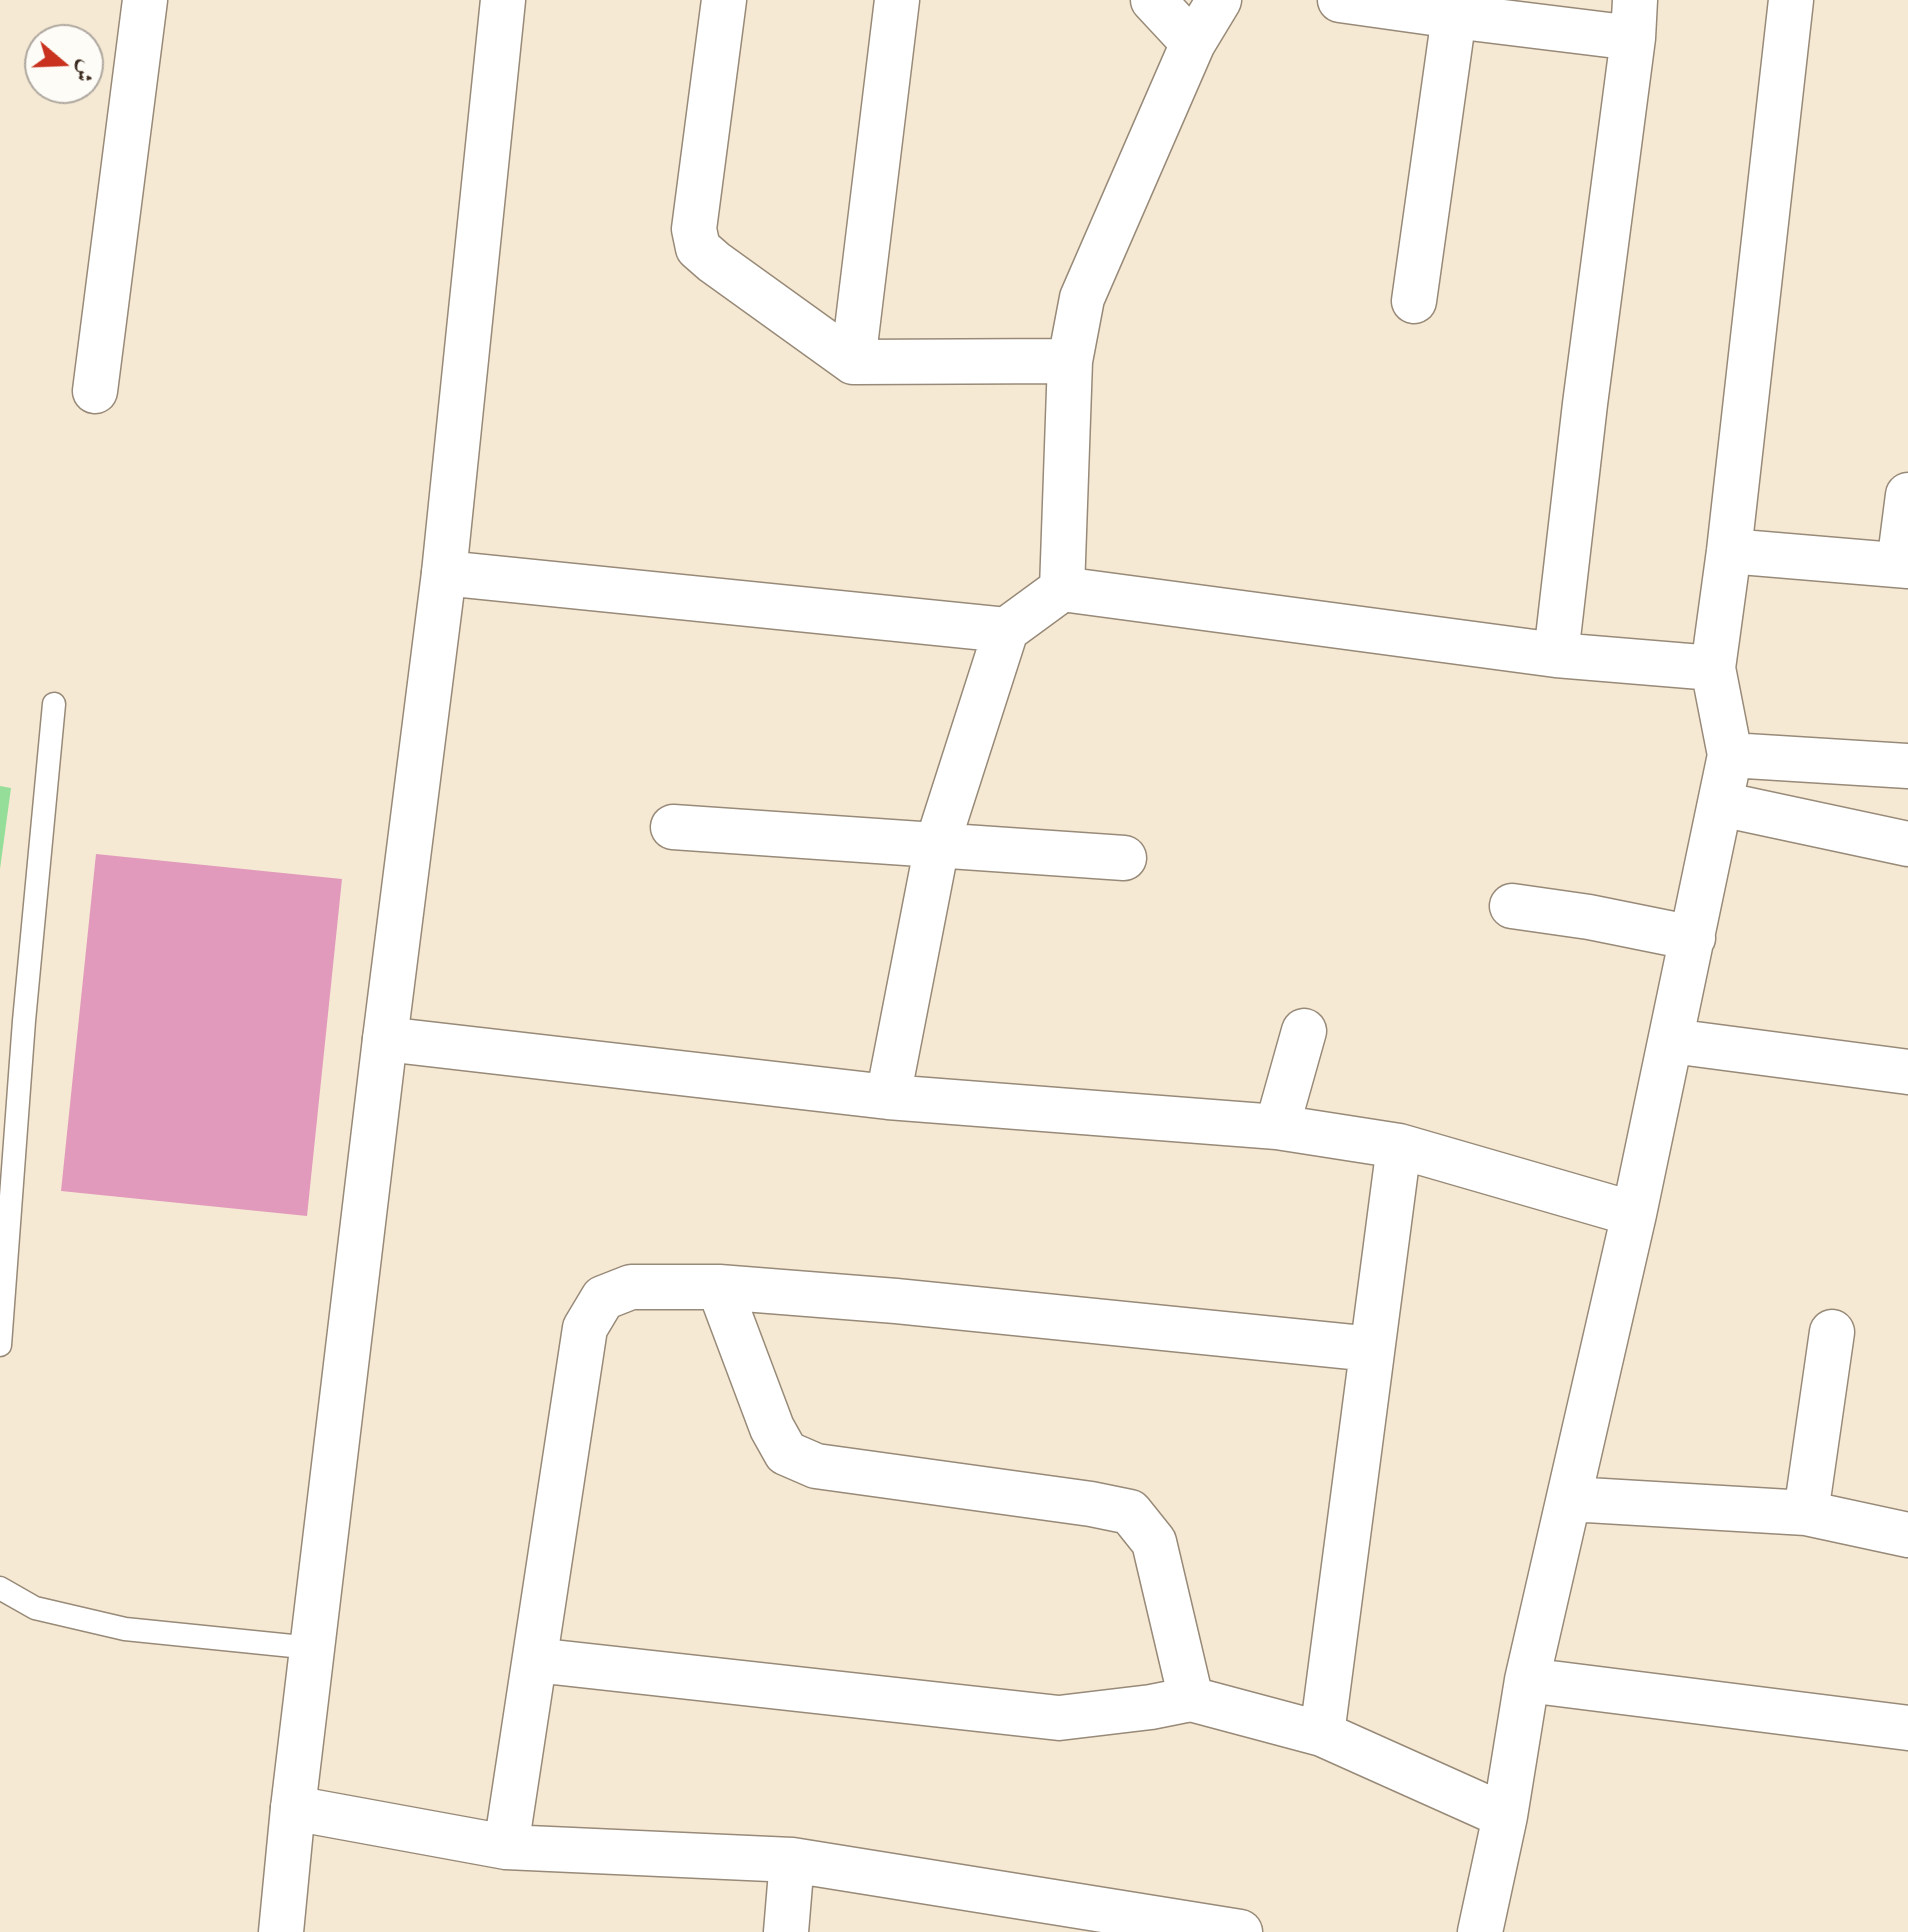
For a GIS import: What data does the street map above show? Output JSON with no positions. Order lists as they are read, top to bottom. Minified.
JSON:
{"north":"right"}
